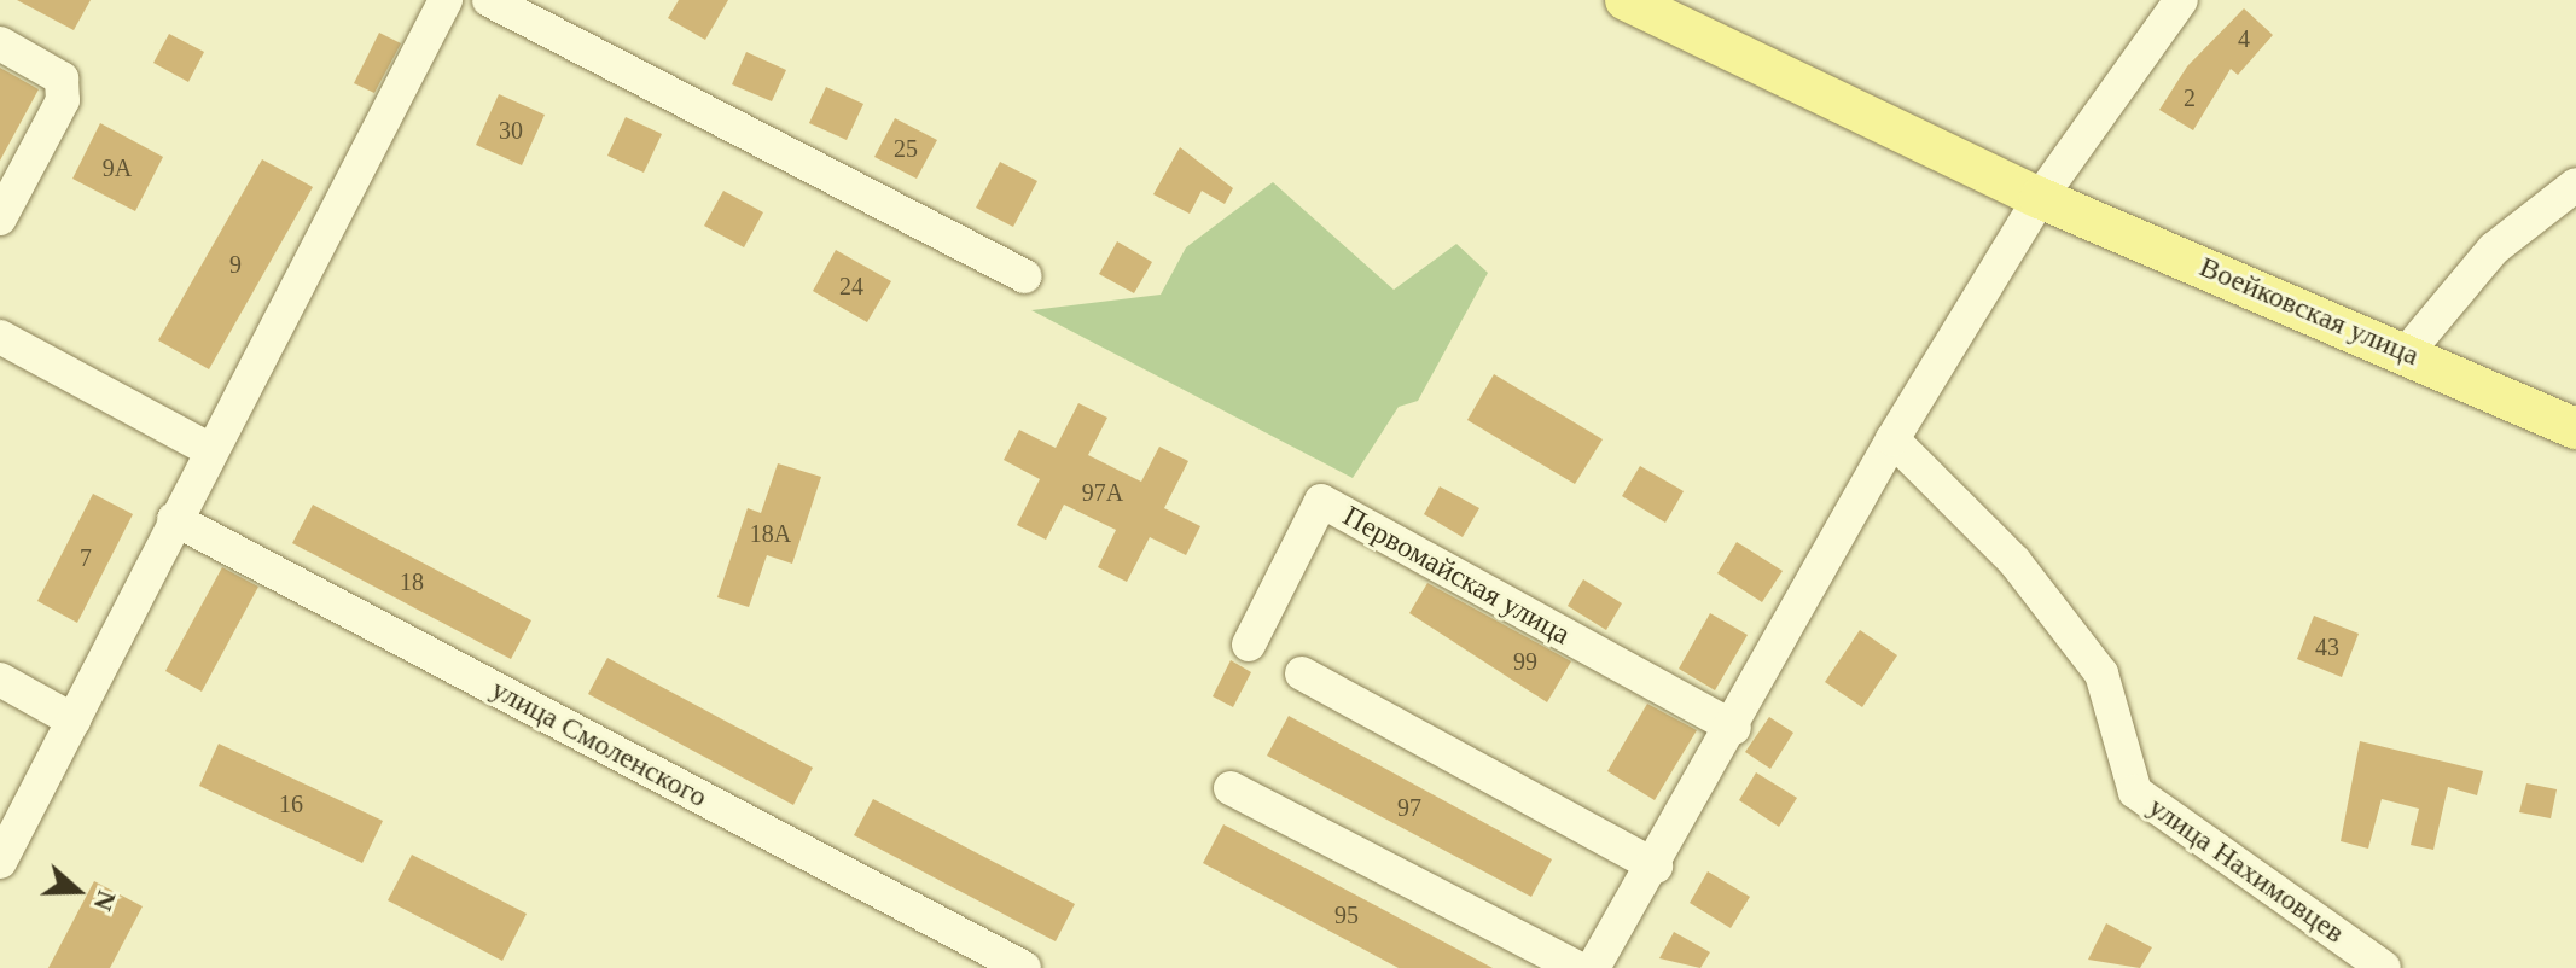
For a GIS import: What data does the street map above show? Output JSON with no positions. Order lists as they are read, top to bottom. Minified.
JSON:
{"streets":{"main road":["Воейковская улица"],"street":["Первомайская улица","улица Смоленского","улица Нахимовцев"]},"house_numbers":["4","2","30","25","9А","9","24","97А","18А","7","18","43","99","16","97","95"],"north":"right"}
